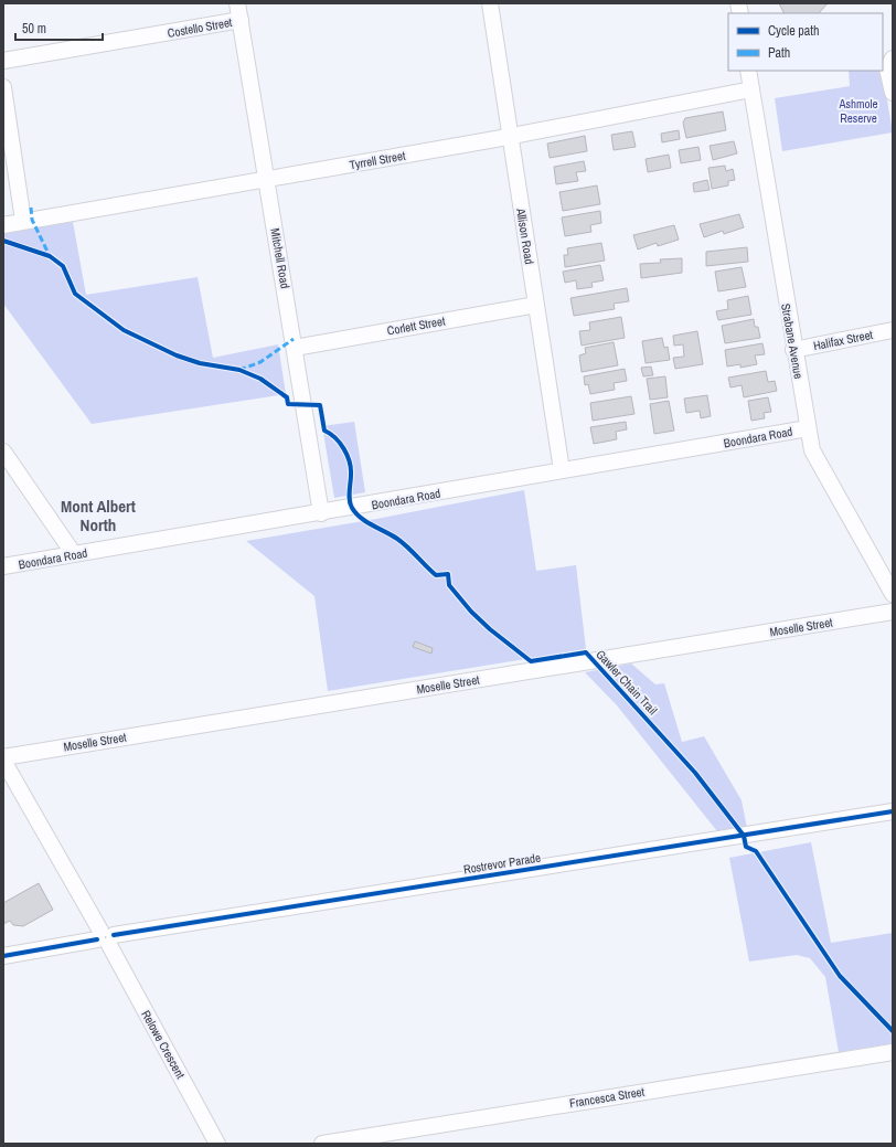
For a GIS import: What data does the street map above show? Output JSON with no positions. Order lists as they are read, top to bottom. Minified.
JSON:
{"streets":{"street":["Costello Street","Tyrrell Street","Allison Road","Mitchell Road","Corlett Street","Halifax Street","Strabane Avenue","Boondara Road","Moselle Street","Rostrevor Parade","Relowe Crescent","Francesca Street"],"cycle path":["Gawler Chain Trail"]},"crossings":[["Costello Street","Mitchell Road"],["Tyrrell Street","Allison Road"],["Tyrrell Street","Mitchell Road"],["Tyrrell Street","Strabane Avenue"],["Allison Road","Corlett Street"],["Allison Road","Boondara Road"],["Mitchell Road","Corlett Street"],["Mitchell Road","Boondara Road"],["Halifax Street","Strabane Avenue"],["Strabane Avenue","Boondara Road"],["Moselle Street","Relowe Crescent"],["Rostrevor Parade","Relowe Crescent"]],"districts":["Mont Albert North"],"parks":["Ashmole Reserve"],"legend":["Cycle path","Path"],"scale_bar":"50 m"}
